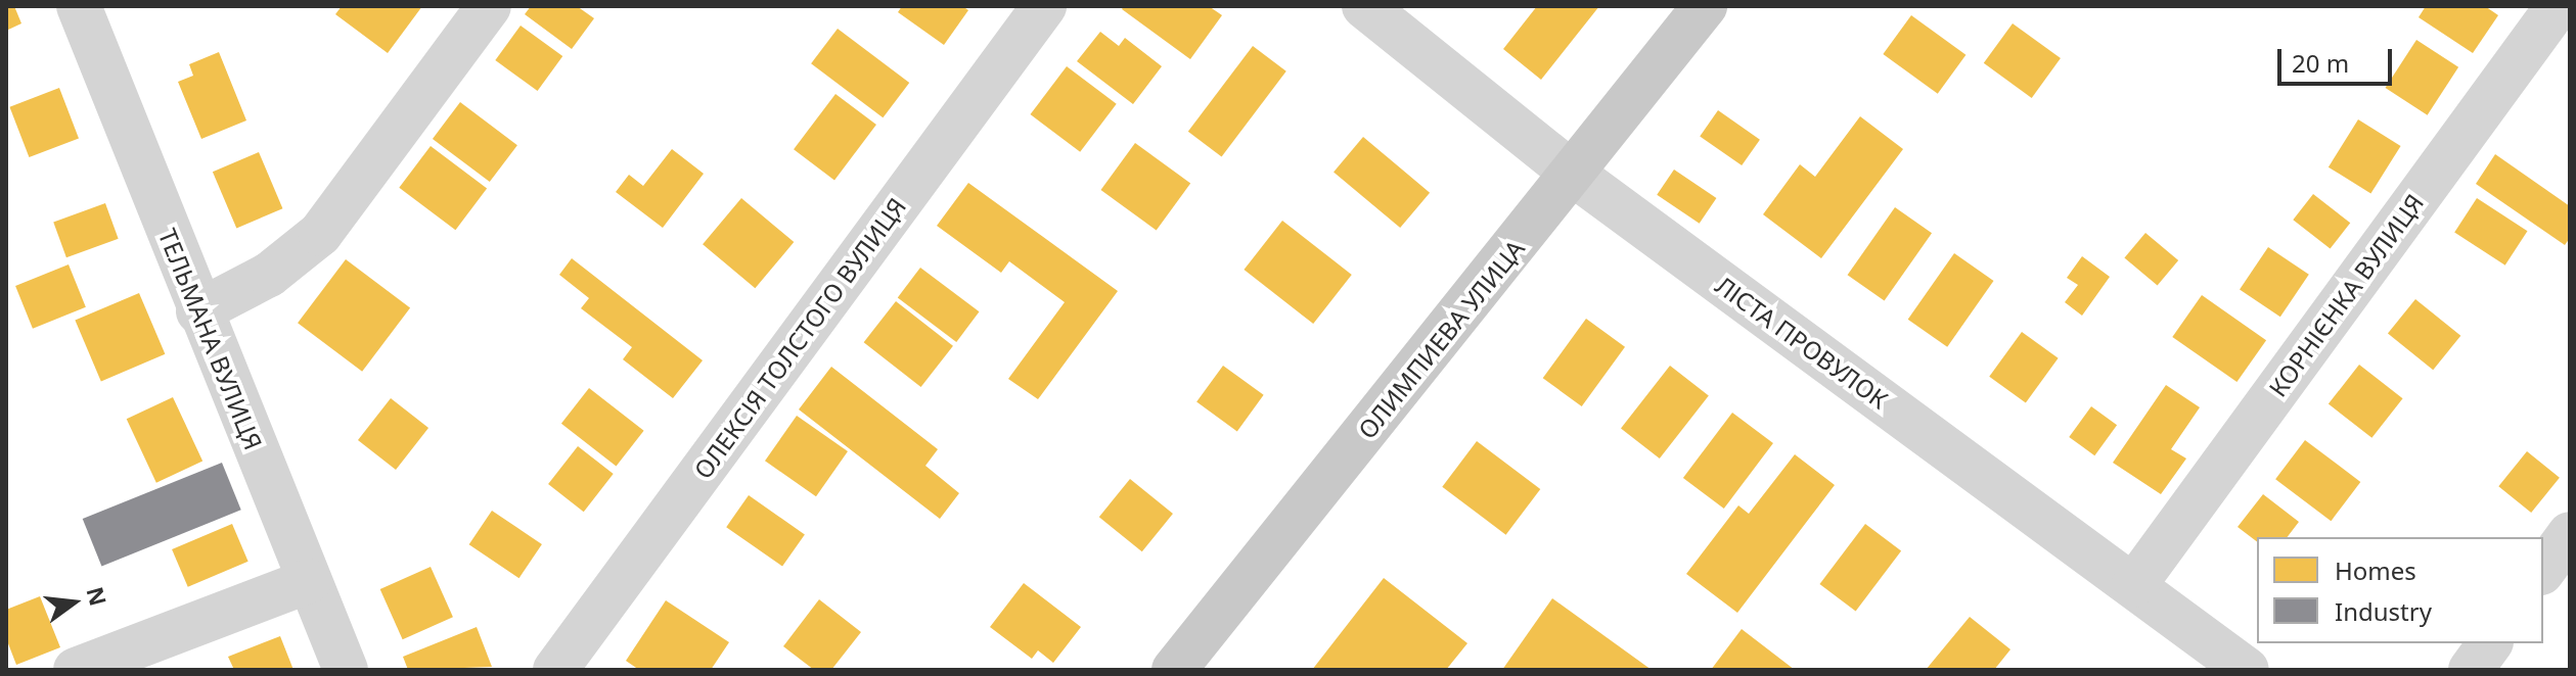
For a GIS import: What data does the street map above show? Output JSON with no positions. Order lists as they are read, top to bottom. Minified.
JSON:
{"streets":{"main road":["ОЛИМПИЕВА УЛИЦА"],"street":["КОРНІЄНКА ВУЛИЦЯ","ОЛЕКСІЯ ТОЛСТОГО ВУЛИЦЯ","ТЕЛЬМАНА ВУЛИЦЯ","ЛІСТА ПРОВУЛОК"]},"crossings":[["КОРНІЄНКА ВУЛИЦЯ","ЛІСТА ПРОВУЛОК"],["ОЛИМПИЕВА УЛИЦА","ЛІСТА ПРОВУЛОК"]],"legend":["Homes","Industry"],"scale_bar":"20 m","north":"right"}
